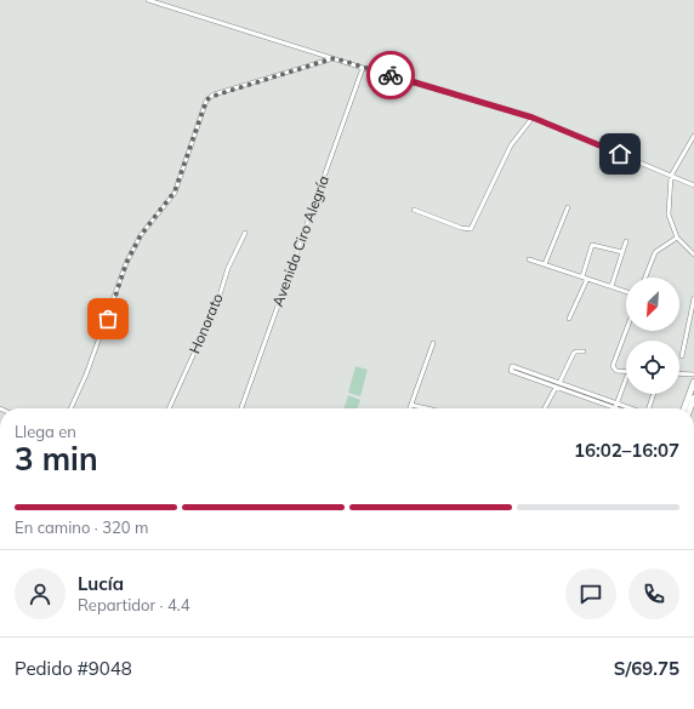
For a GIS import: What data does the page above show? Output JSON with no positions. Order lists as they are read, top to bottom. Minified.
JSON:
{"streets":{"street":["Avenida Ciro Alegría","Honorato"]},"north":"bottom left","page":{"heading":["3 min","Llega en","16:02–16:07"],"panel":["Lucía","Repartidor · 4.4","Pedido #9048","S/69.75"],"bar":"En camino · 320 m"}}
